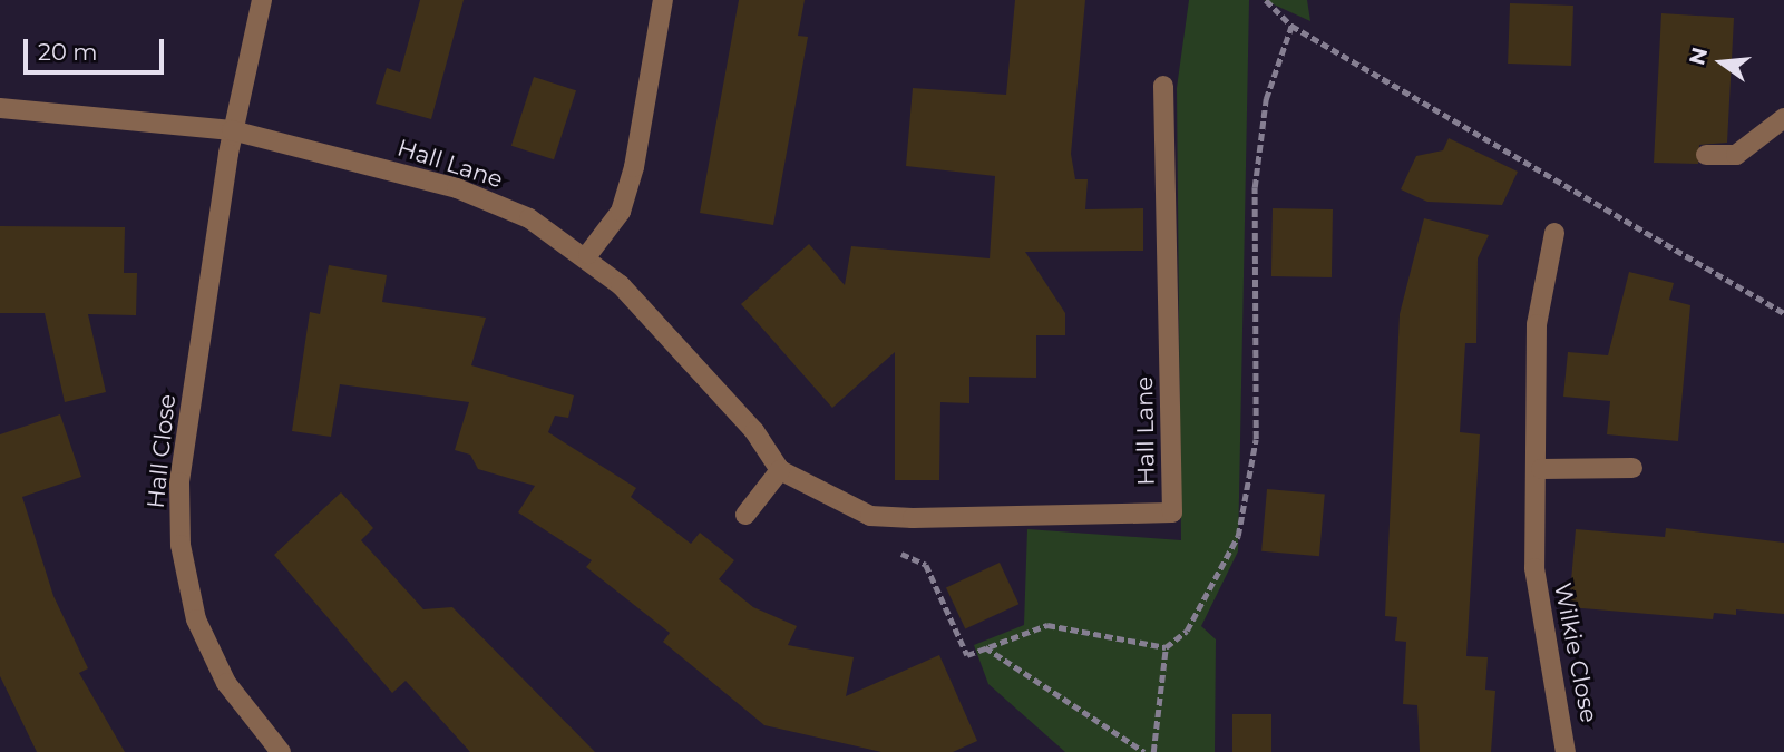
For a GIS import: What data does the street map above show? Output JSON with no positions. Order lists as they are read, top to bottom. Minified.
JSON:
{"streets":{"street":["Hall Lane","Hall Close","Wilkie Close"]},"crossings":[["Hall Lane","Hall Close"]],"scale_bar":"20 m","north":"left"}
